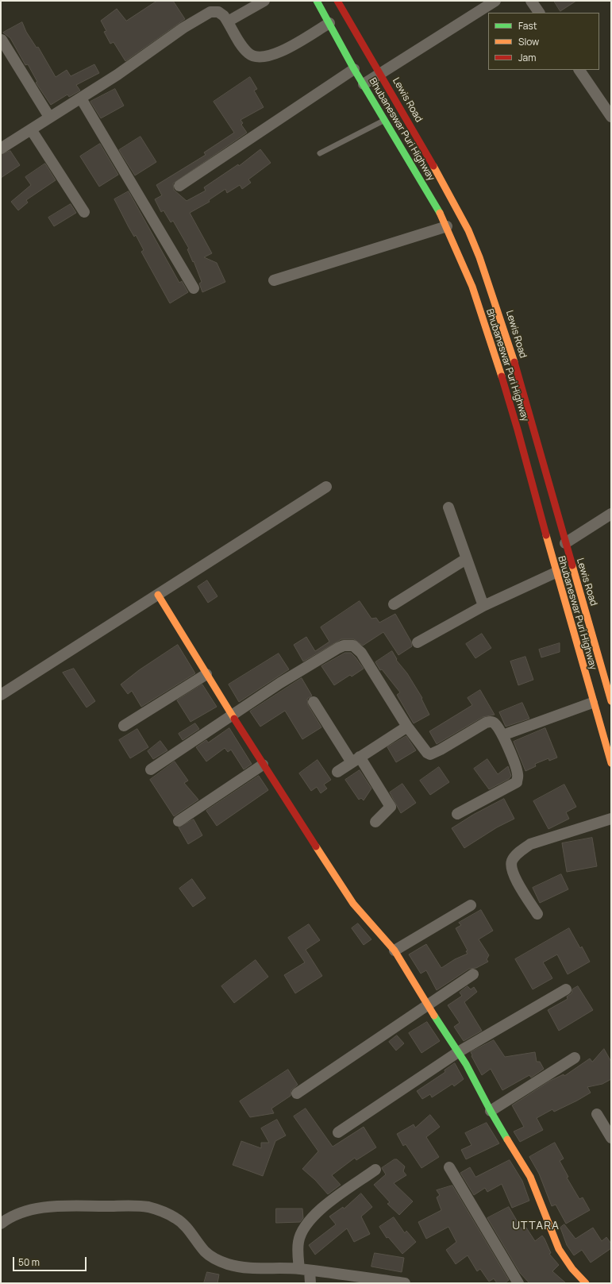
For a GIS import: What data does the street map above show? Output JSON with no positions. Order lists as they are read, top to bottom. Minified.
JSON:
{"streets":{"main road":["Lewis Road","Bhubaneswar Puri Highway"]},"districts":["UTTARA"],"legend":["Fast","Slow","Jam"],"scale_bar":"50 m"}
